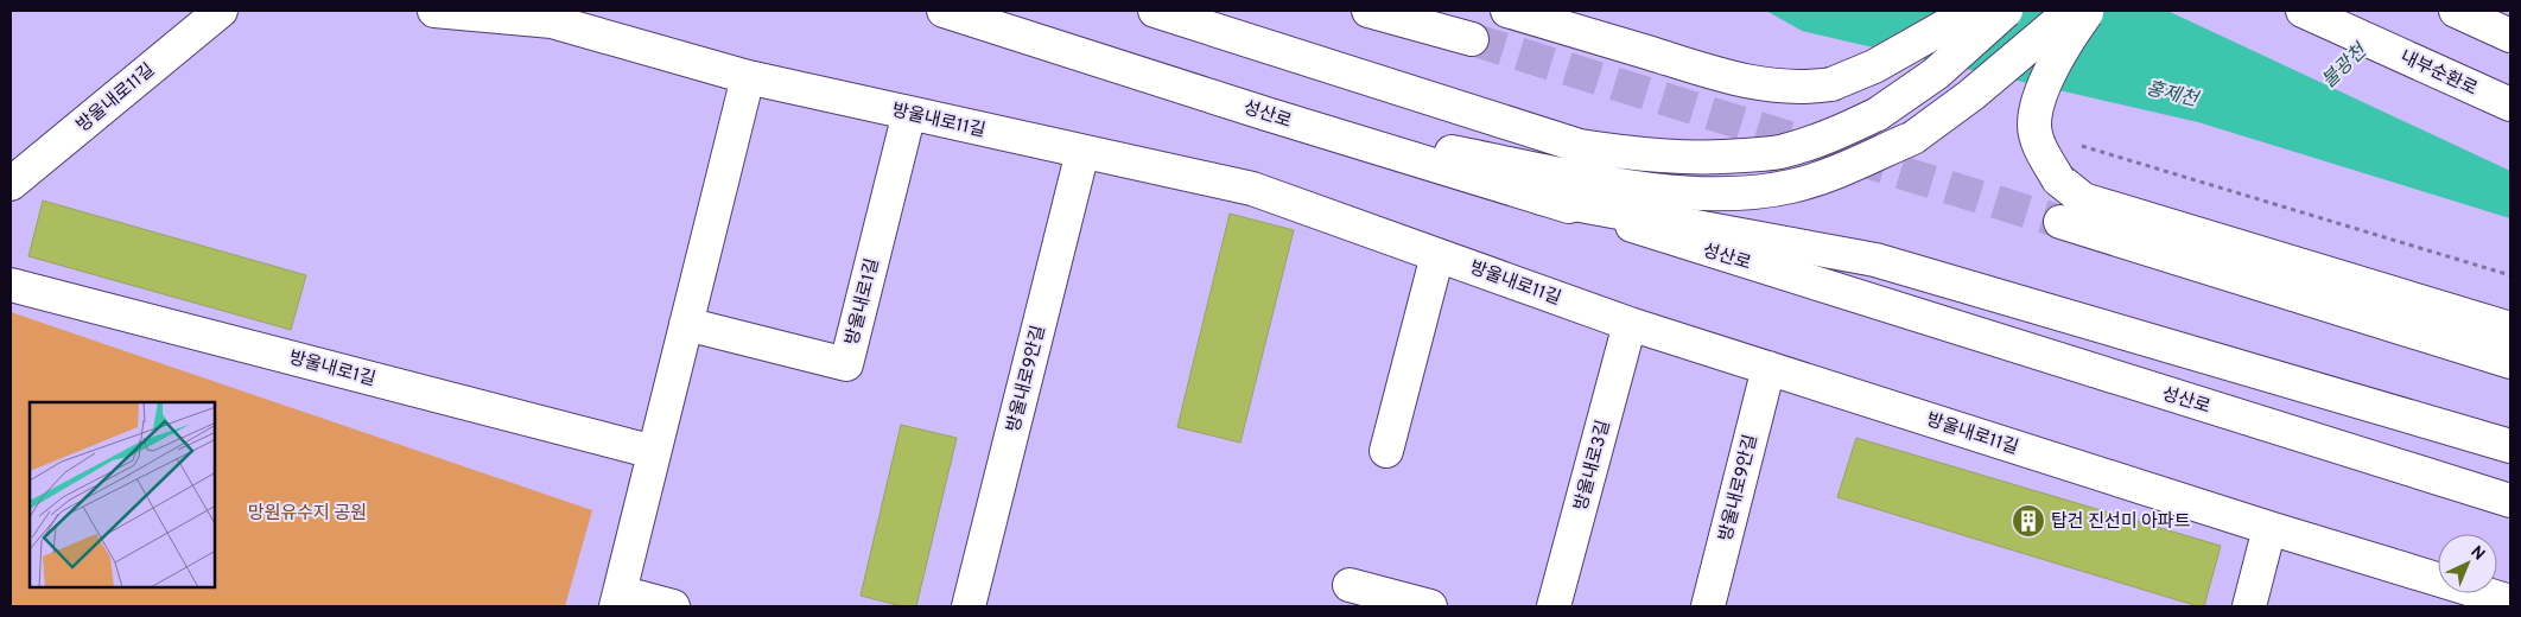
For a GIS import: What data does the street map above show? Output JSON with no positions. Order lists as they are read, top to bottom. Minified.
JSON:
{"streets":{"main road":["내부순환로","방울내로11길","성산로","방울내로1길","방울내로9안길","방울내로3길"]},"crossings":[["방울내로11길","방울내로1길"],["방울내로11길","방울내로9안길"],["방울내로11길","방울내로3길"]],"water":["불광천","홍제천"],"parks":["망원유수지 공원"],"places":{"building":["탑건 진선미 아파트"]},"north":"top right"}
